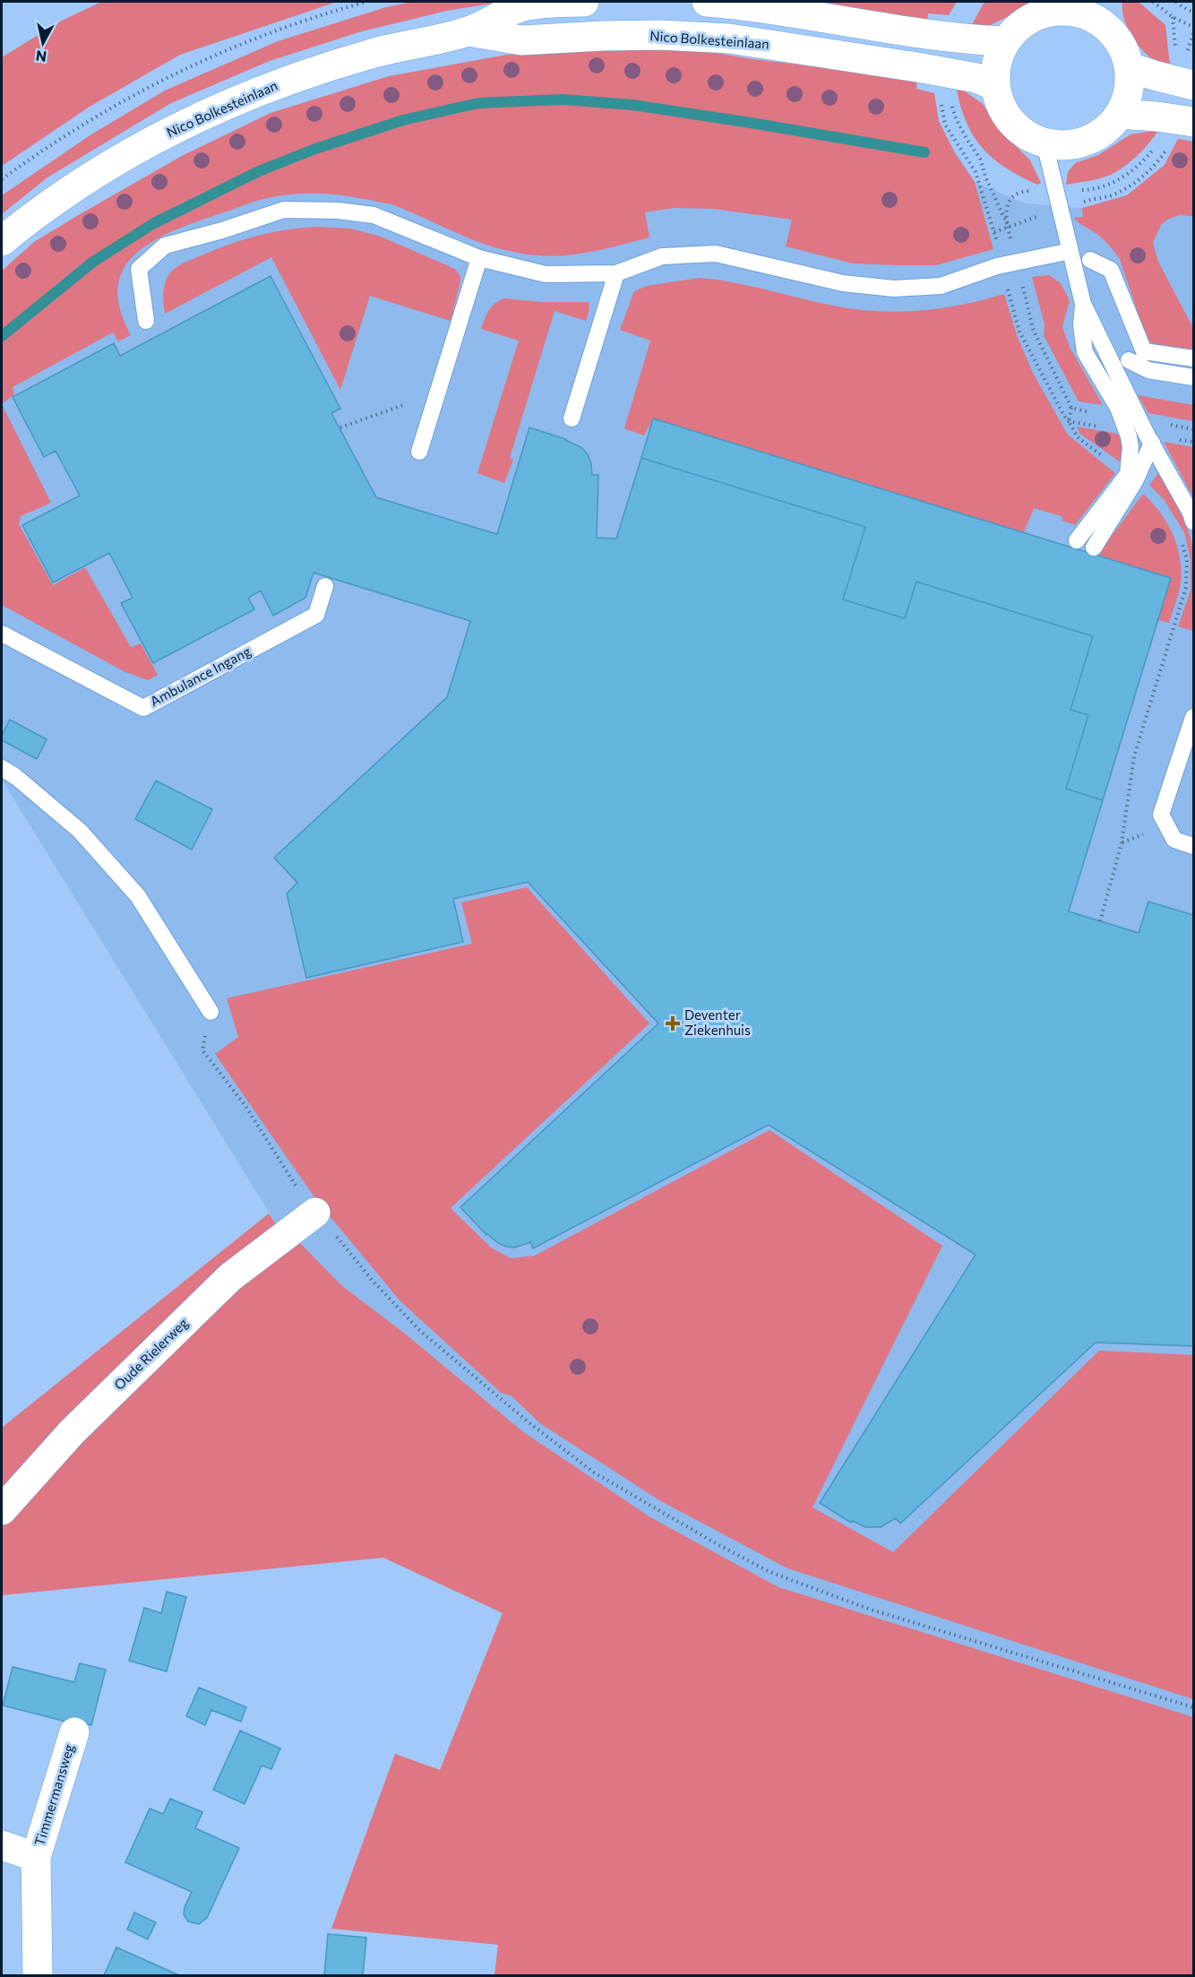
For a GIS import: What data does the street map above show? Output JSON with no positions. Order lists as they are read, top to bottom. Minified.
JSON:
{"streets":{"street":["Nico Bolkesteinlaan","Oude Rielerweg","Timmermansweg"],"lane":["Ambulance Ingang"]},"places":{"health":["Deventer Ziekenhuis"]},"north":"bottom"}
